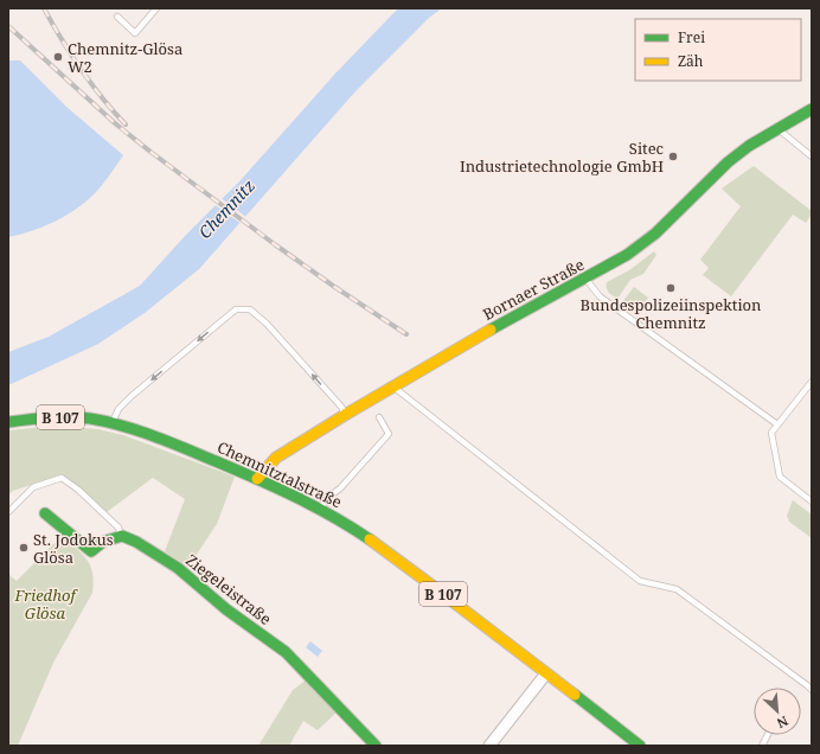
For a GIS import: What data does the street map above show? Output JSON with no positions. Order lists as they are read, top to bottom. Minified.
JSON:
{"streets":{"main road":["Bornaer Straße","B 107","Chemnitztalstraße","Ziegeleistraße"]},"crossings":[["Bornaer Straße","Chemnitztalstraße"]],"water":["Chemnitz"],"parks":["Friedhof Glösa"],"places":["Chemnitz-Glösa W2","Sitec Industrietechnologie GmbH","Bundespolizeiinspektion Chemnitz","St. Jodokus Glösa"],"legend":["Frei","Zäh"],"north":"bottom right"}
